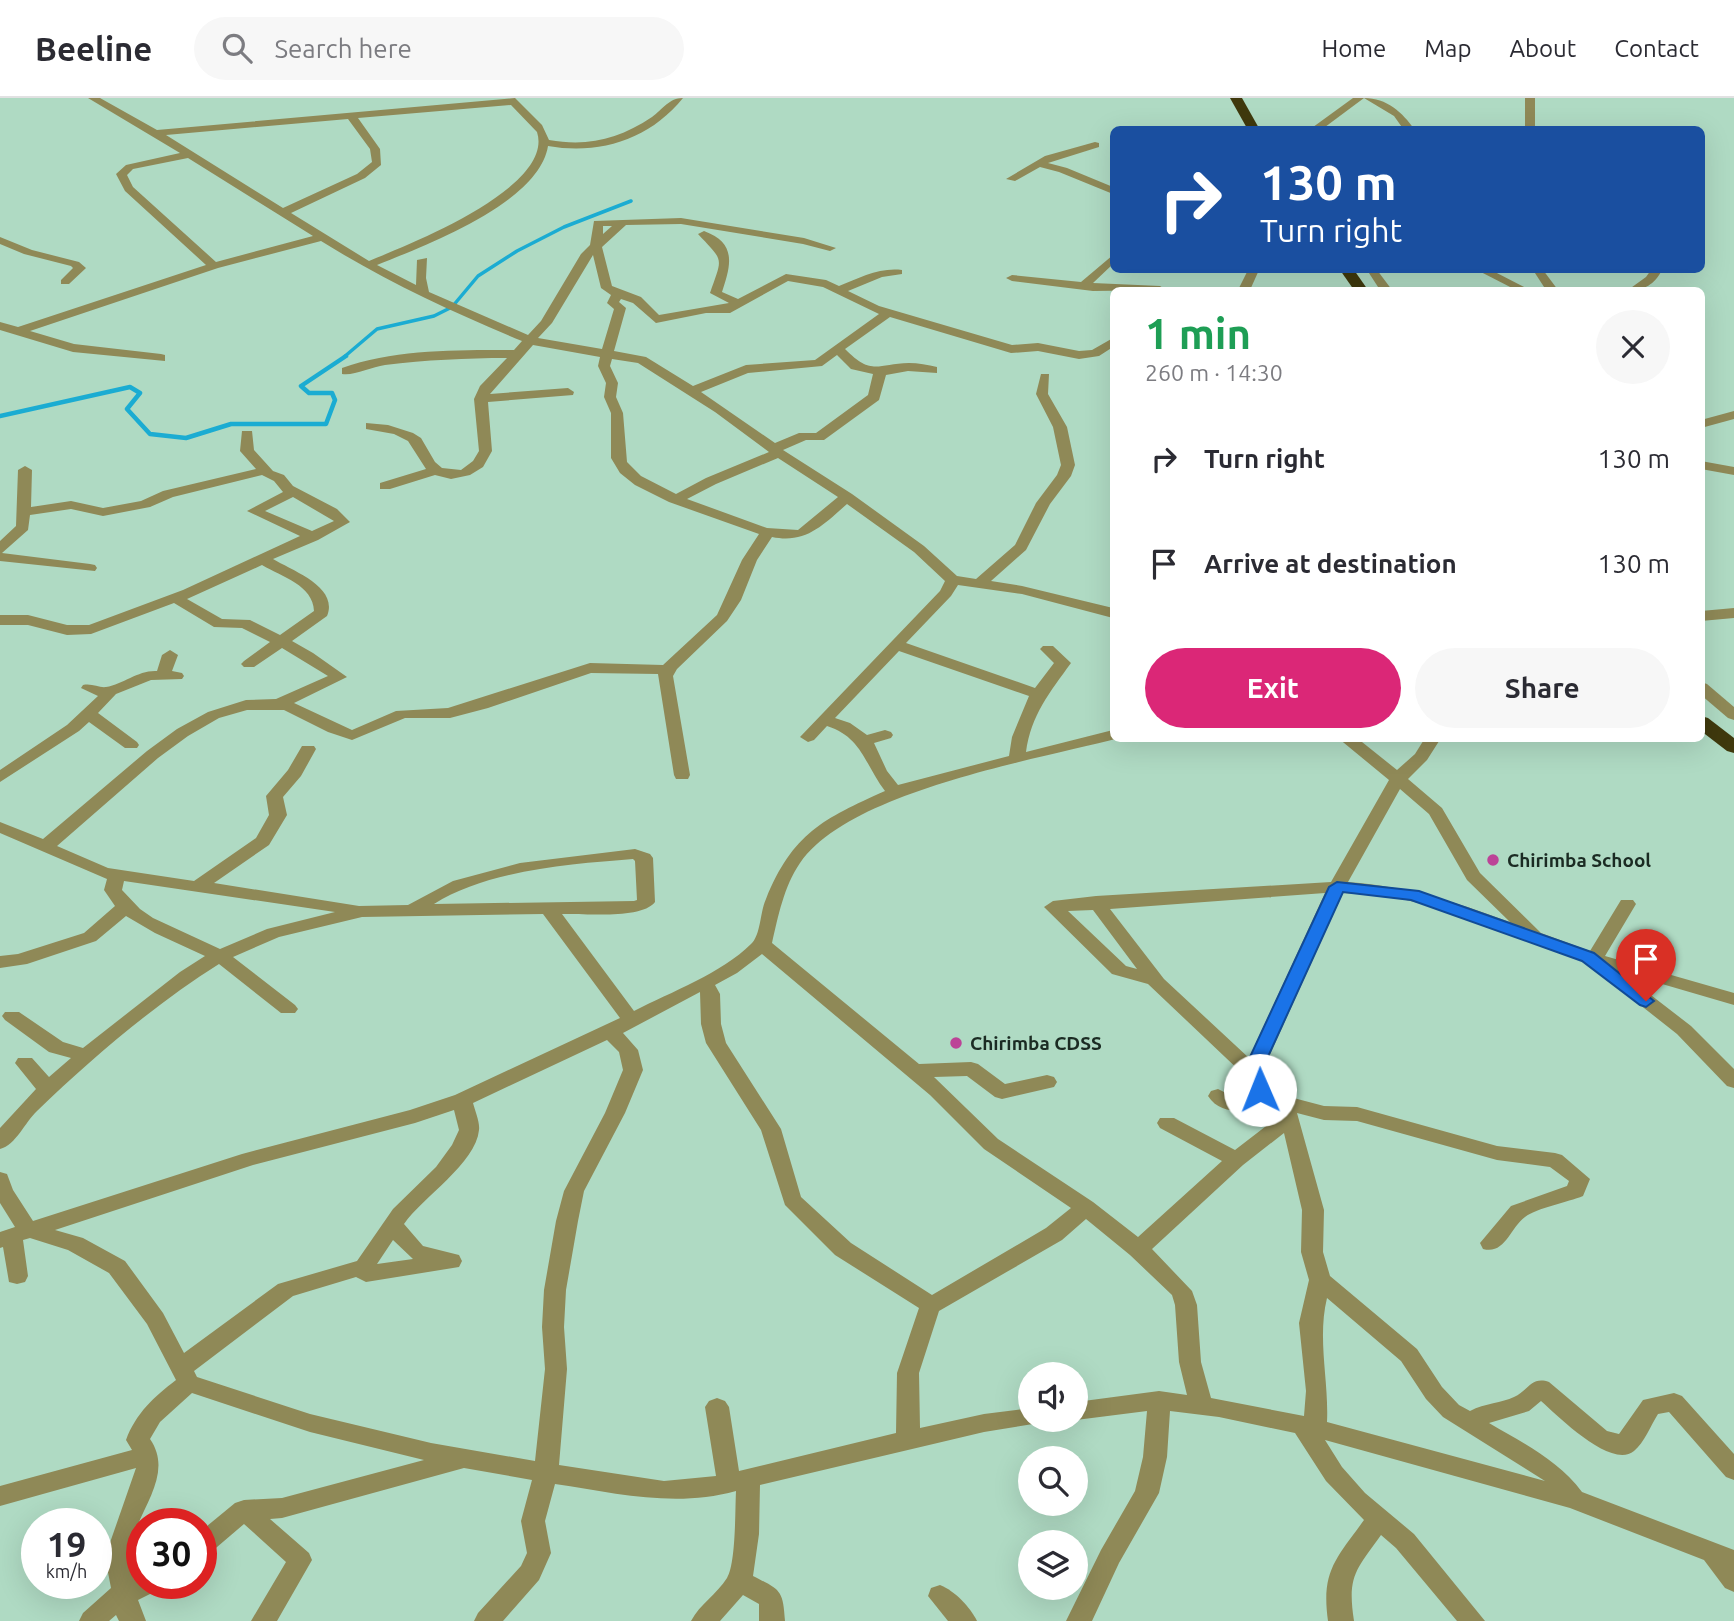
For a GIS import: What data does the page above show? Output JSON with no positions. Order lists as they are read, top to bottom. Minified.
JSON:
{"places":["Chirimba School","Chirimba CDSS"],"page":{"header":"Beeline","search":"Search here","nav":["Home","Map","About","Contact"],"turn":["130 m","Turn right"],"heading":["1 min","260 m · 14:30"],"list":[{"name":"Turn right","value":"130 m"},{"name":"Arrive at destination","value":"130 m"}],"buttons":["Exit","Share"],"speed":"19 km/h","limit":"30"}}
